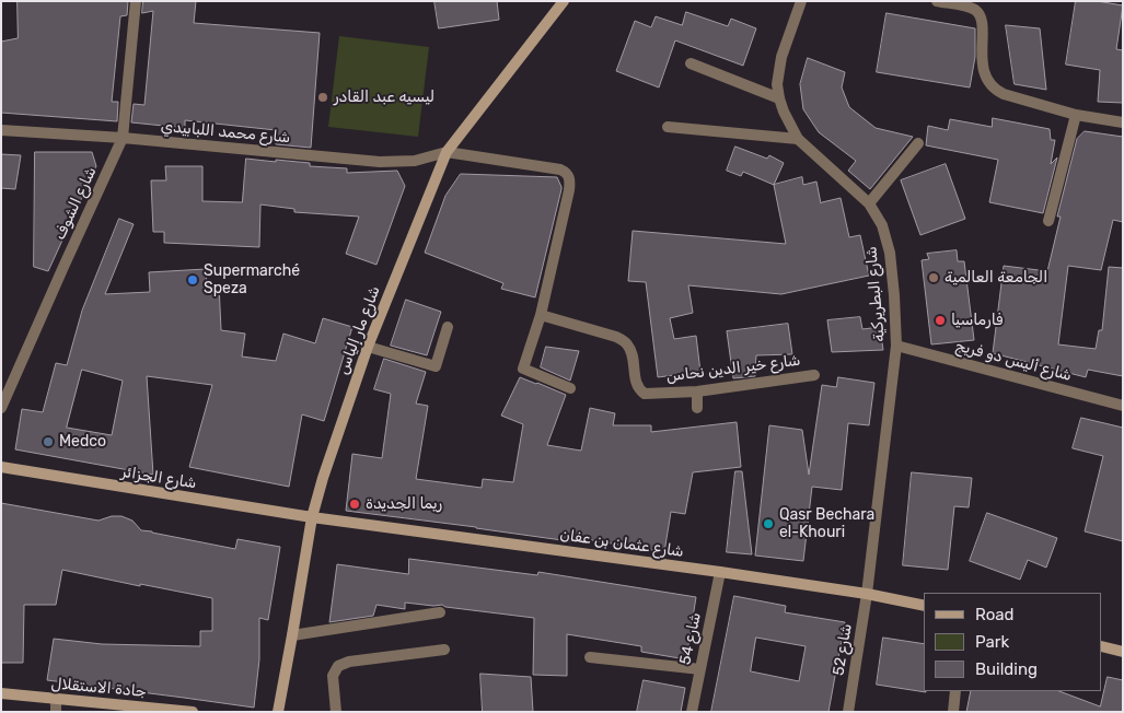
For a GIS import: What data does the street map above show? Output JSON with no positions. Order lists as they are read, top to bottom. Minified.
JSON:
{"streets":{"main road":["شارع مار إلياس","شارع الجزائر","شارع عثمان بن عفان","جادة الاستقلال"],"street":["شارع محمد اللبابيدي","شارع الشوف","شارع البطريركية","شارع أليس دو فريج","شارع خير الدين نحاس","شارع 54","شارع 52"]},"crossings":[["شارع محمد اللبابيدي","شارع الشوف"],["شارع محمد اللبابيدي","شارع مار إلياس"],["شارع البطريركية","شارع أليس دو فريج"],["شارع البطريركية","شارع عثمان بن عفان"],["شارع البطريركية","شارع 52"],["شارع مار إلياس","شارع الجزائر"],["شارع مار إلياس","شارع عثمان بن عفان"],["شارع الجزائر","شارع عثمان بن عفان"],["شارع عثمان بن عفان","شارع 54"],["شارع عثمان بن عفان","شارع 52"]],"places":["لیسیه عبد القادر","الجامعة العالمية","Supermarché Speza","فارماسيا","Medco","ريما الجديدة","Qasr Bechara el-Khouri"],"legend":["Road","Park","Building"]}
